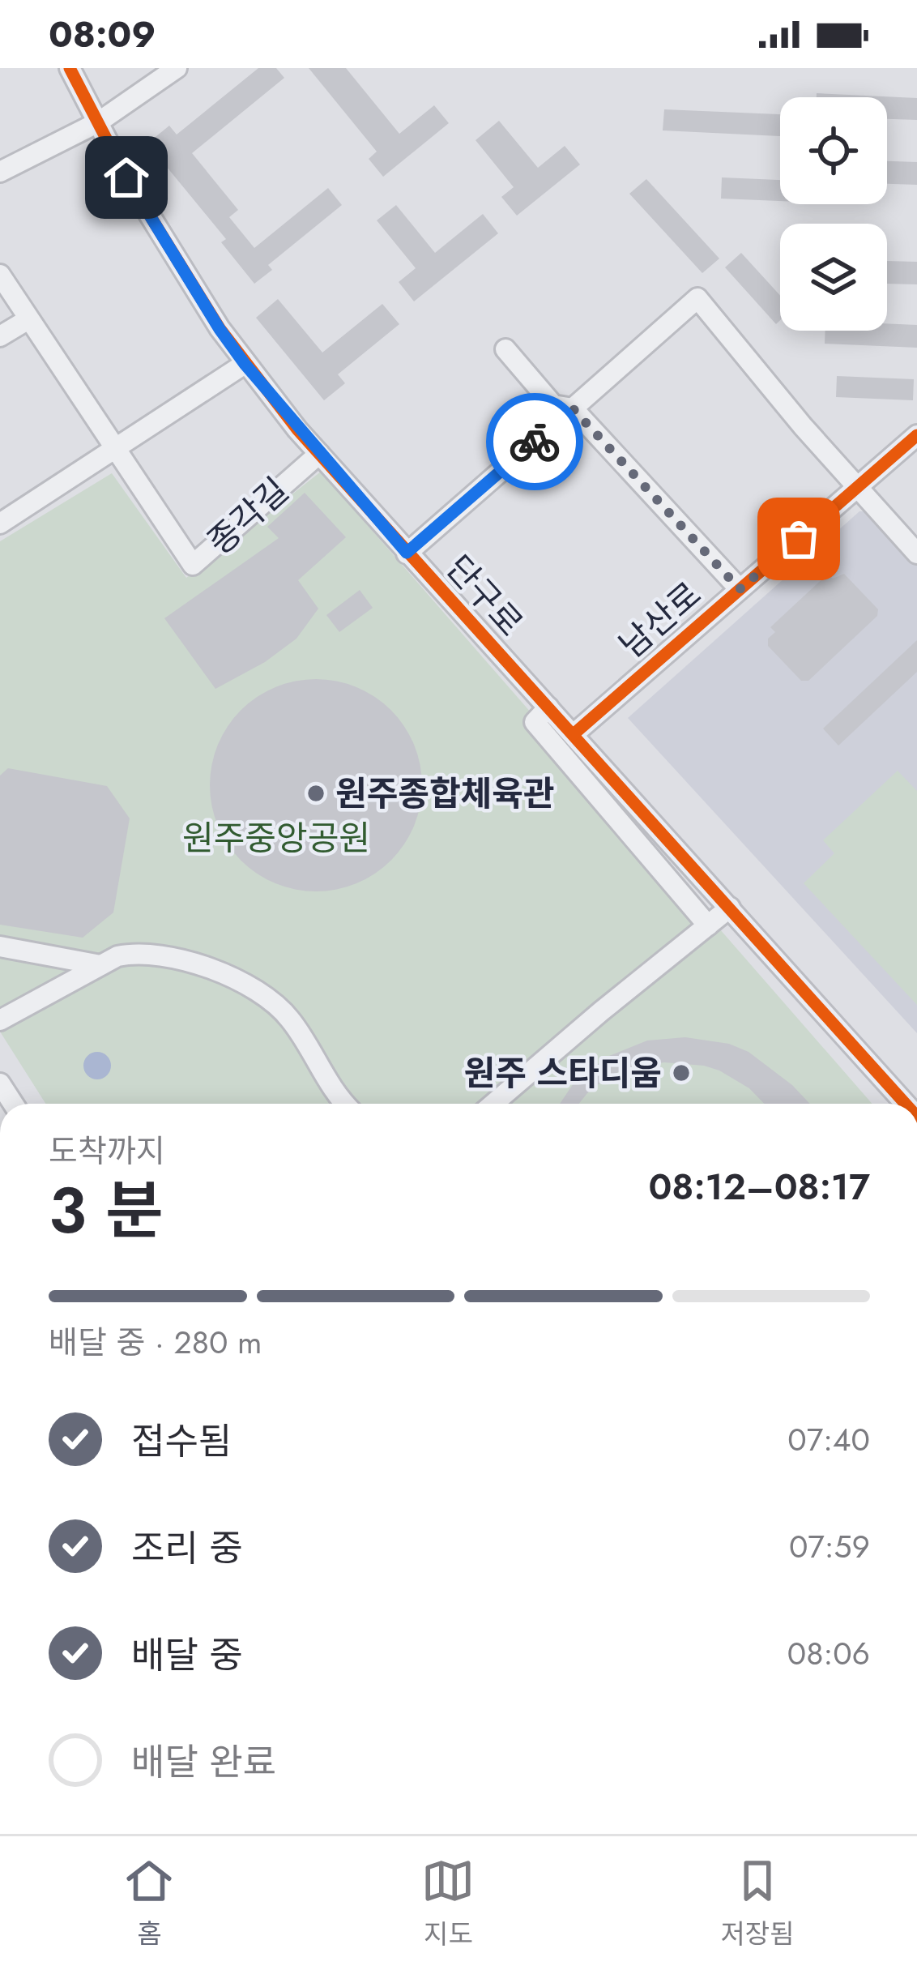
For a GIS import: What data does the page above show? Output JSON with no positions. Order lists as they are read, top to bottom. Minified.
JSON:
{"streets":{"street":["종각길","단구로","남산로"]},"crossings":[["종각길","단구로"],["단구로","남산로"]],"parks":["원주중앙공원"],"places":["원주종합체육관","원주 스타디움"],"page":{"status":"08:09","heading":["3 분","도착까지","08:12–08:17"],"bar":"배달 중 · 280 m","list":[["접수됨","07:40"],["조리 중","07:59"],["배달 중","08:06"],"배달 완료"],"tabs":["홈","지도","저장됨"]}}
